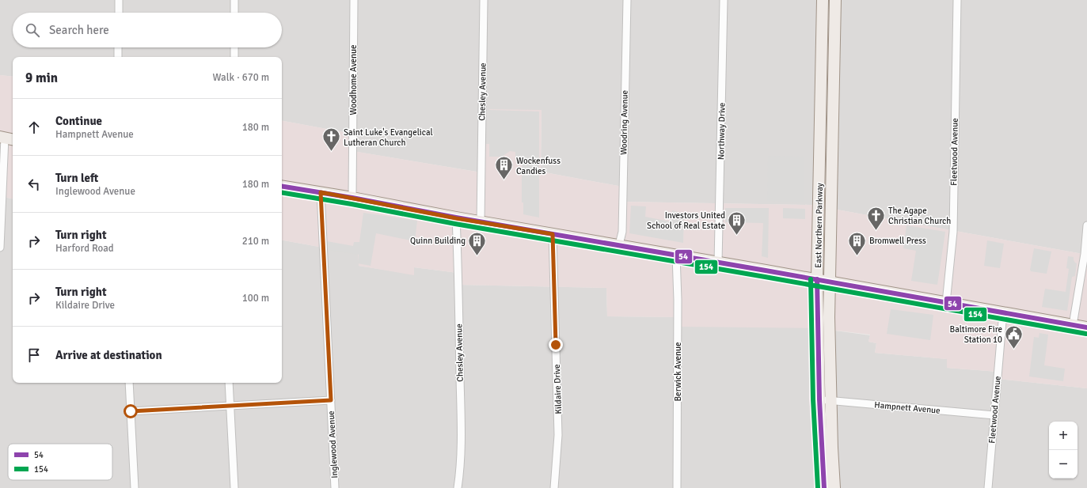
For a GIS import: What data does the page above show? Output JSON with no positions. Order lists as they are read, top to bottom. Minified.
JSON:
{"streets":{"main road":["East Northern Parkway"],"street":["Woodhome Avenue","Chesley Avenue","Woodring Avenue","Northway Drive","Fleetwood Avenue","Berwick Avenue","Kildaire Drive","Hampnett Avenue","Inglewood Avenue"]},"crossings":[["Fleetwood Avenue","Hampnett Avenue"],["East Northern Parkway","Hampnett Avenue"]],"places":{"church":["Saint Luke's Evangelical Lutheran Church","The Agape Christian Church"],"building":["Wockenfuss Candies","Investors United School of Real Estate","Quinn Building","Bromwell Press"],"public building":["Baltimore Fire Station 10"]},"lines":["transit line 54","transit line 154"],"legend":["54","154"],"page":{"search":"Search here","heading":["9 min","Walk · 670 m"],"list":[["Continue","Hampnett Avenue","180 m"],["Turn left","Inglewood Avenue","180 m"],["Turn right","Harford Road","210 m"],["Turn right","Kildaire Drive","100 m"],"Arrive at destination"],"map_buttons":["+","−"]}}
